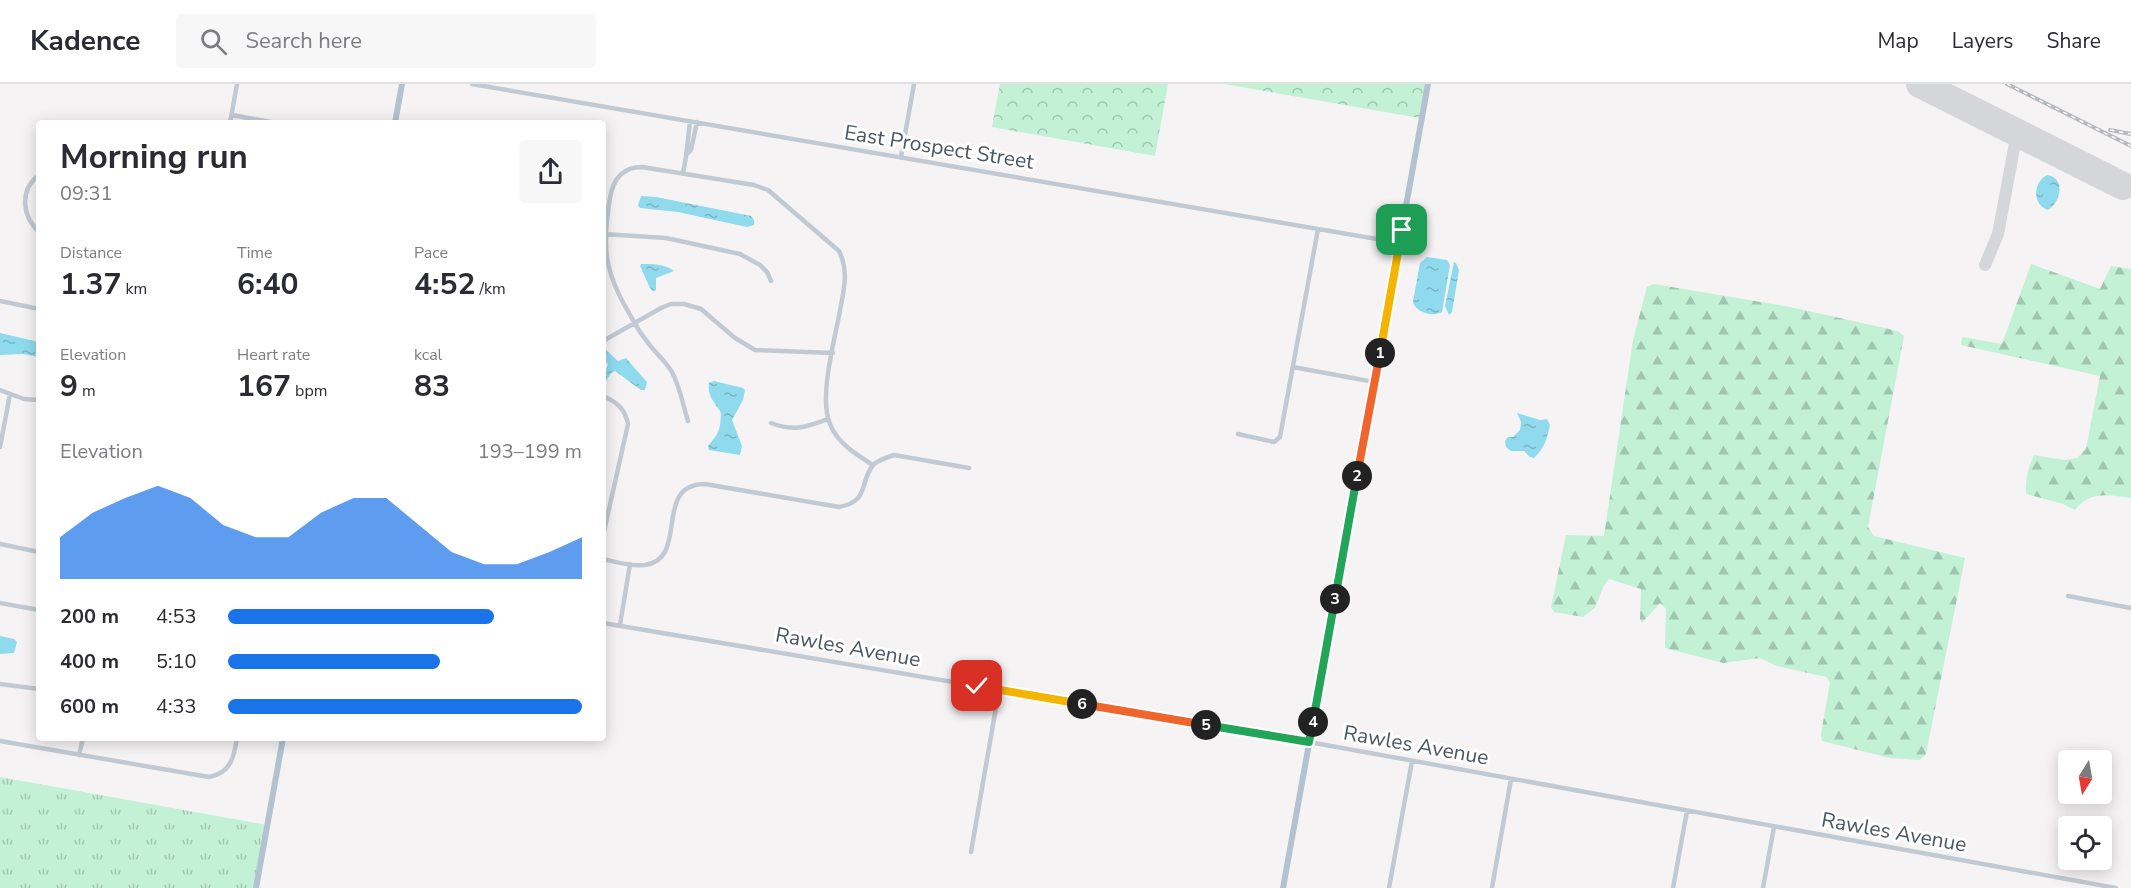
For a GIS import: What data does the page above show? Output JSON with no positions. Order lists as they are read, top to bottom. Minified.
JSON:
{"streets":{"street":["East Prospect Street","Rawles Avenue"]},"north":"bottom","page":{"header":"Kadence","search":"Search here","nav":["Map","Layers","Share"],"heading":["Morning run","09:31"],"stats":[["Distance","1.37 km"],["Time","6:40"],["Pace","4:52 /km"],["Elevation","9 m"],["Heart rate","167 bpm"],["kcal","83"]],"pins":["1","2","3","6","4","5"],"chart":["Elevation","193–199 m"],"list":[{"name":"200 m","note":"4:53"},{"name":"400 m","note":"5:10"},{"name":"600 m","note":"4:33"}]}}
